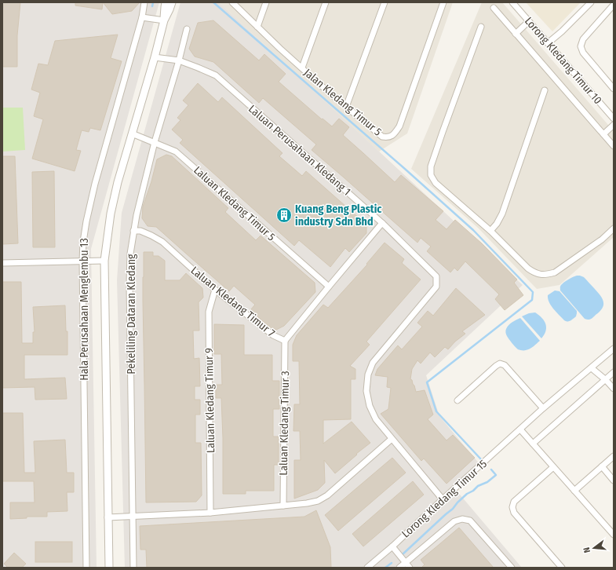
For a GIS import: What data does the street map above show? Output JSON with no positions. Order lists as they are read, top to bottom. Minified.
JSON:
{"streets":{"street":["Lorong Kledang Timur 10","Jalan Kledang Timur 5","Laluan Perusahaan Kledang 1","Laluan Kledang Timur 5","Laluan Kledang Timur 7","Hala Perusahaan Menglembu 13","Pekeliling Dataran Kledang","Laluan Kledang Timur 9","Laluan Kledang Timur 3","Lorong Kledang Timur 15"]},"crossings":[["Laluan Perusahaan Kledang 1","Laluan Kledang Timur 7"],["Laluan Perusahaan Kledang 1","Hala Perusahaan Menglembu 13"],["Laluan Perusahaan Kledang 1","Pekeliling Dataran Kledang"],["Laluan Perusahaan Kledang 1","Lorong Kledang Timur 15"],["Laluan Kledang Timur 5","Laluan Kledang Timur 7"],["Laluan Kledang Timur 5","Hala Perusahaan Menglembu 13"],["Laluan Kledang Timur 5","Pekeliling Dataran Kledang"],["Laluan Kledang Timur 7","Pekeliling Dataran Kledang"],["Laluan Kledang Timur 7","Laluan Kledang Timur 9"],["Laluan Kledang Timur 7","Laluan Kledang Timur 3"]],"places":{"building":["Kuang Beng Plastic industry Sdn Bhd"]},"north":"left"}
